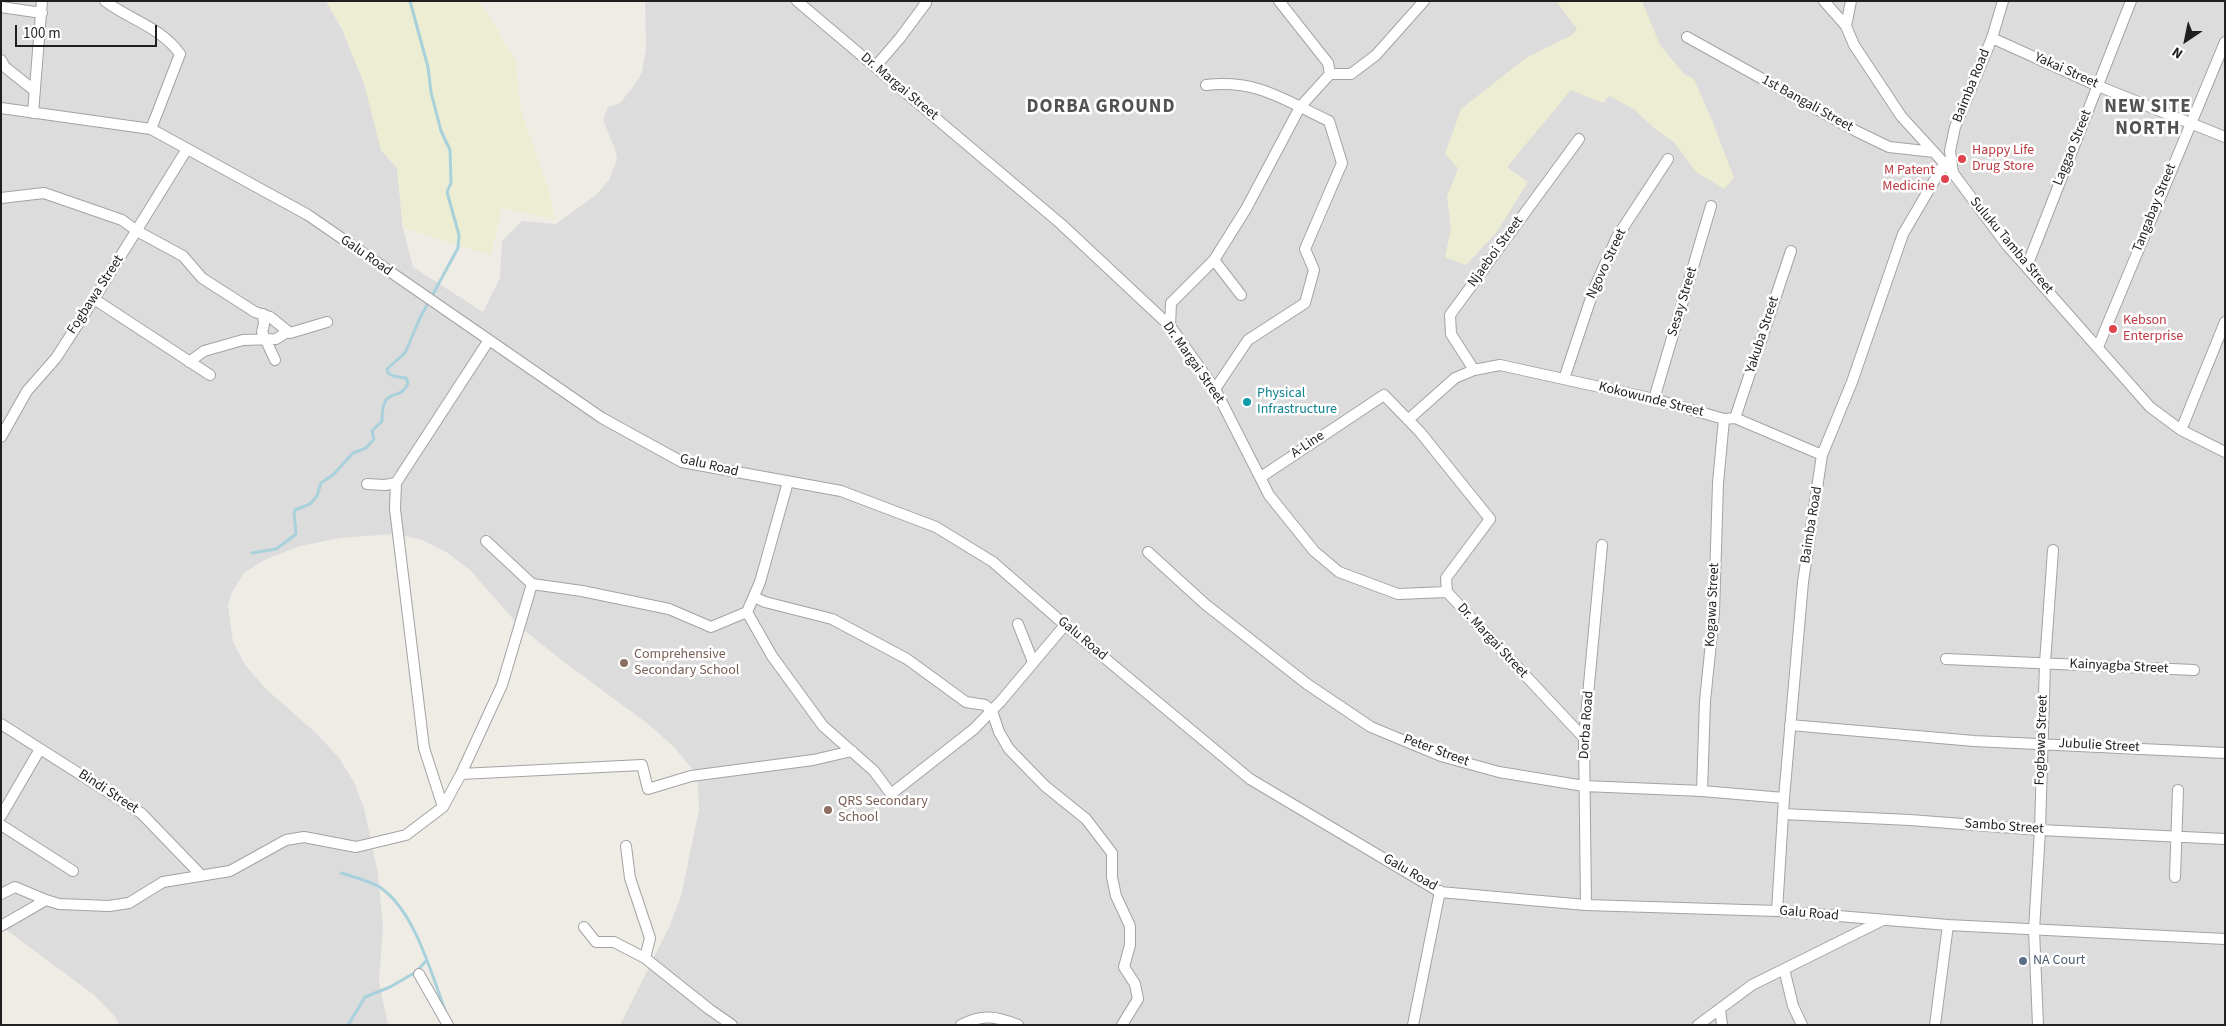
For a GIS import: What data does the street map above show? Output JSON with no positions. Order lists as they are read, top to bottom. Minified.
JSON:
{"streets":{"street":["Yakai Street","Baimba Road","Dr. Margai Street","1st Bangali Street","Laggao Street","Tangabay Street","Suluku Tamba Street","Njaeboi Street","Galu Road","Ngovo Street","Fogbawa Street","Sesay Street","Yakuba Street","Kokowunde Street","A-Line","Kogawa Street","Kainyagba Street","Dorba Road","Jubulie Street","Peter Street","Bindi Street","Sambo Street"]},"crossings":[["Yakai Street","Baimba Road"],["Yakai Street","Laggao Street"],["Yakai Street","Tangabay Street"],["Baimba Road","Suluku Tamba Street"],["Baimba Road","Galu Road"],["Baimba Road","Kokowunde Street"],["Baimba Road","Jubulie Street"],["Baimba Road","Peter Street"],["Baimba Road","Sambo Street"],["Dr. Margai Street","A-Line"],["Dr. Margai Street","Dorba Road"],["1st Bangali Street","Suluku Tamba Street"],["Laggao Street","Suluku Tamba Street"],["Tangabay Street","Suluku Tamba Street"],["Njaeboi Street","Kokowunde Street"],["Galu Road","Fogbawa Street"],["Galu Road","Dorba Road"],["Ngovo Street","Kokowunde Street"],["Fogbawa Street","Kainyagba Street"],["Fogbawa Street","Jubulie Street"],["Fogbawa Street","Sambo Street"],["Sesay Street","Kokowunde Street"],["Yakuba Street","Kokowunde Street"],["Kokowunde Street","Kogawa Street"],["Kogawa Street","Peter Street"],["Dorba Road","Peter Street"]],"districts":["DORBA GROUND","NEW SITE NORTH"],"places":["Happy Life Drug Store","M Patent Medicine","Kebson Enterprise","Physical Infrastructure","Comprehensive Secondary School","QRS Secondary School","NA Court"],"scale_bar":"100 m","north":"bottom left"}
